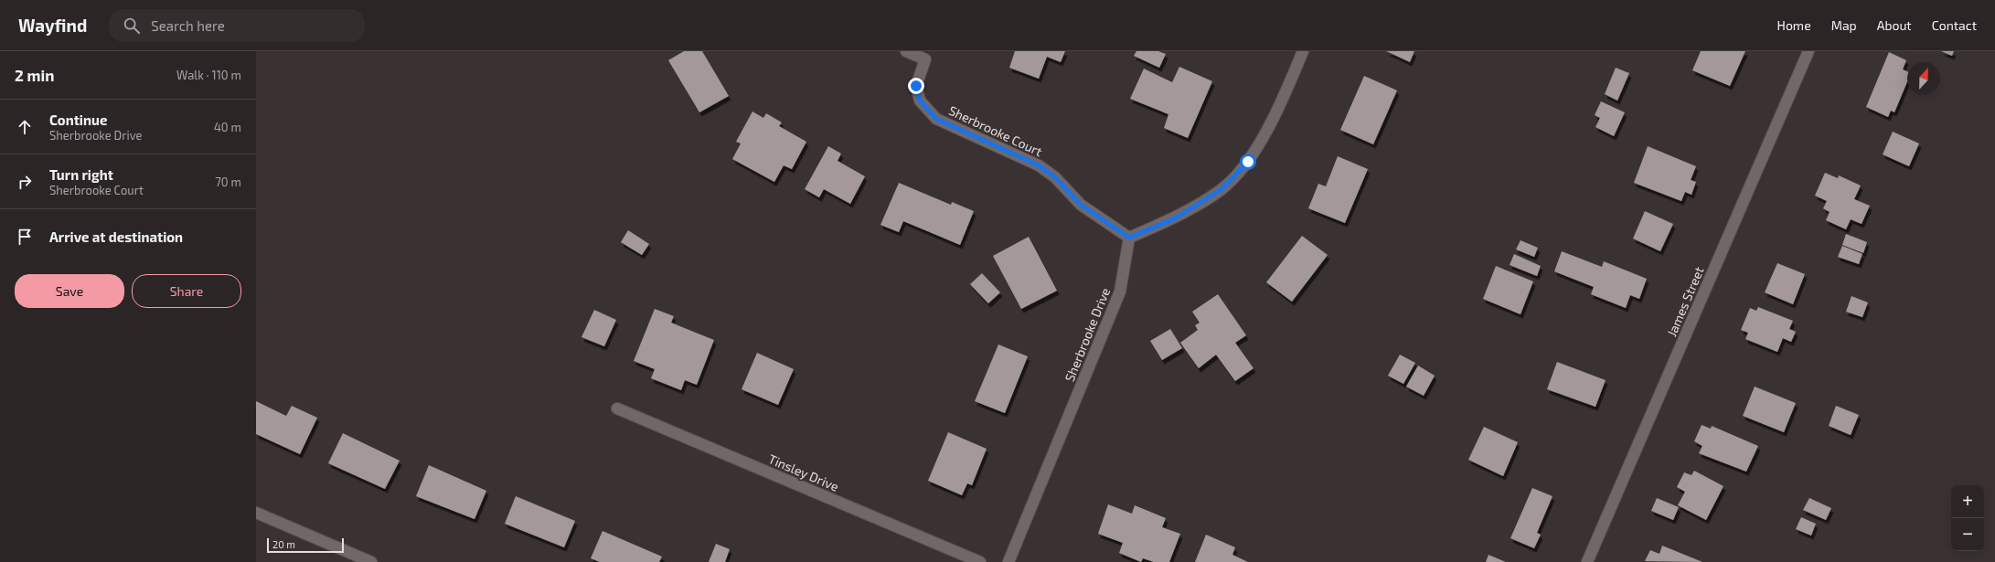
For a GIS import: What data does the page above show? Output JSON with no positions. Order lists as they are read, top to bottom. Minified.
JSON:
{"streets":{"street":["Sherbrooke Court","James Street","Sherbrooke Drive","Tinsley Drive"]},"crossings":[["Sherbrooke Court","Sherbrooke Drive"]],"scale_bar":"20 m","north":"top","page":{"header":"Wayfind","search":"Search here","nav":["Home","Map","About","Contact"],"heading":["2 min","Walk · 110 m"],"list":[["Continue","Sherbrooke Drive","40 m"],["Turn right","Sherbrooke Court","70 m"],"Arrive at destination"],"buttons":["Save","Share"],"map_buttons":["+","−"],"scale":"20 m"}}
